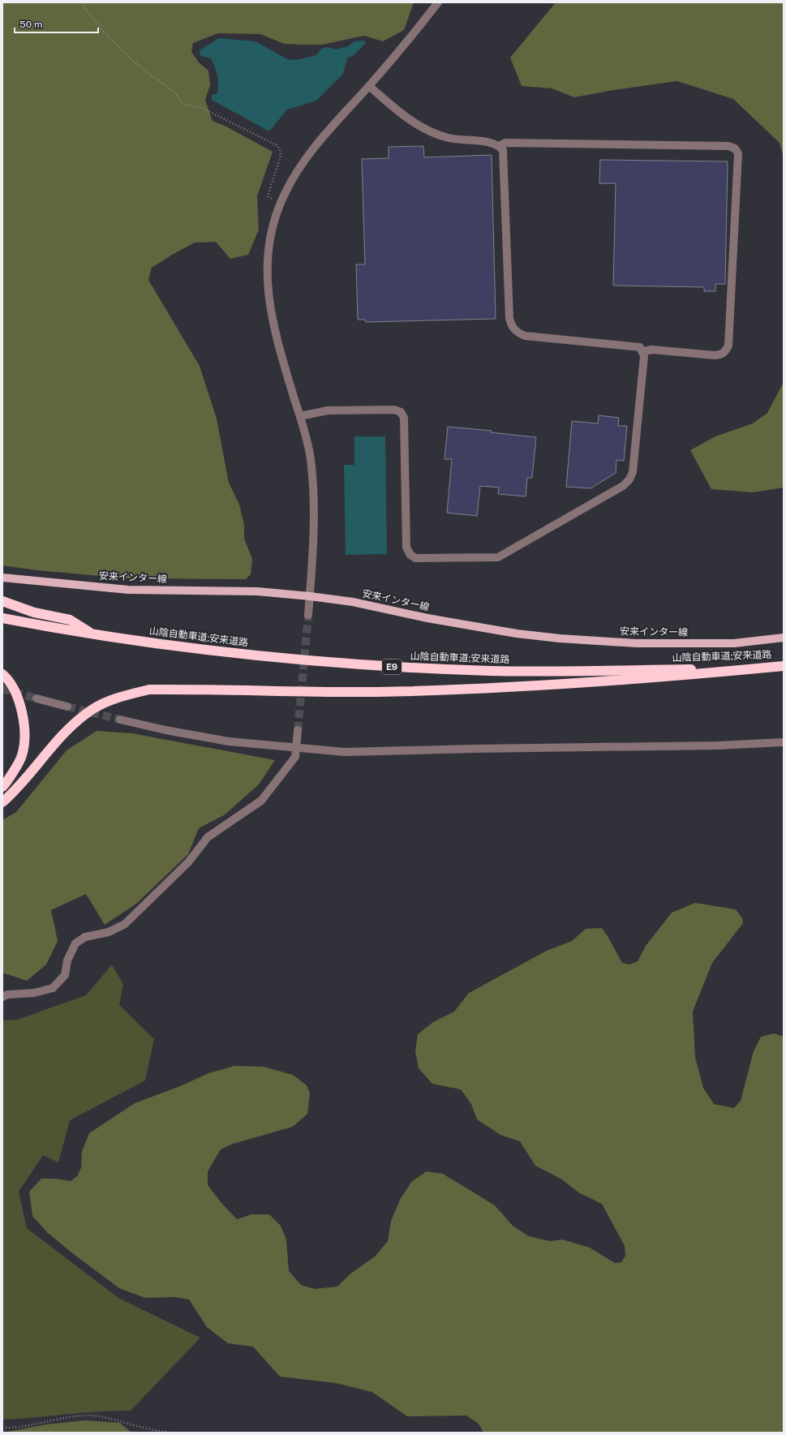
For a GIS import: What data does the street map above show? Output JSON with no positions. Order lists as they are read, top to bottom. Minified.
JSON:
{"streets":{"highway":["山陰自動車道;安来道路","E9"],"main road":["安来インター線"]},"scale_bar":"50 m"}
